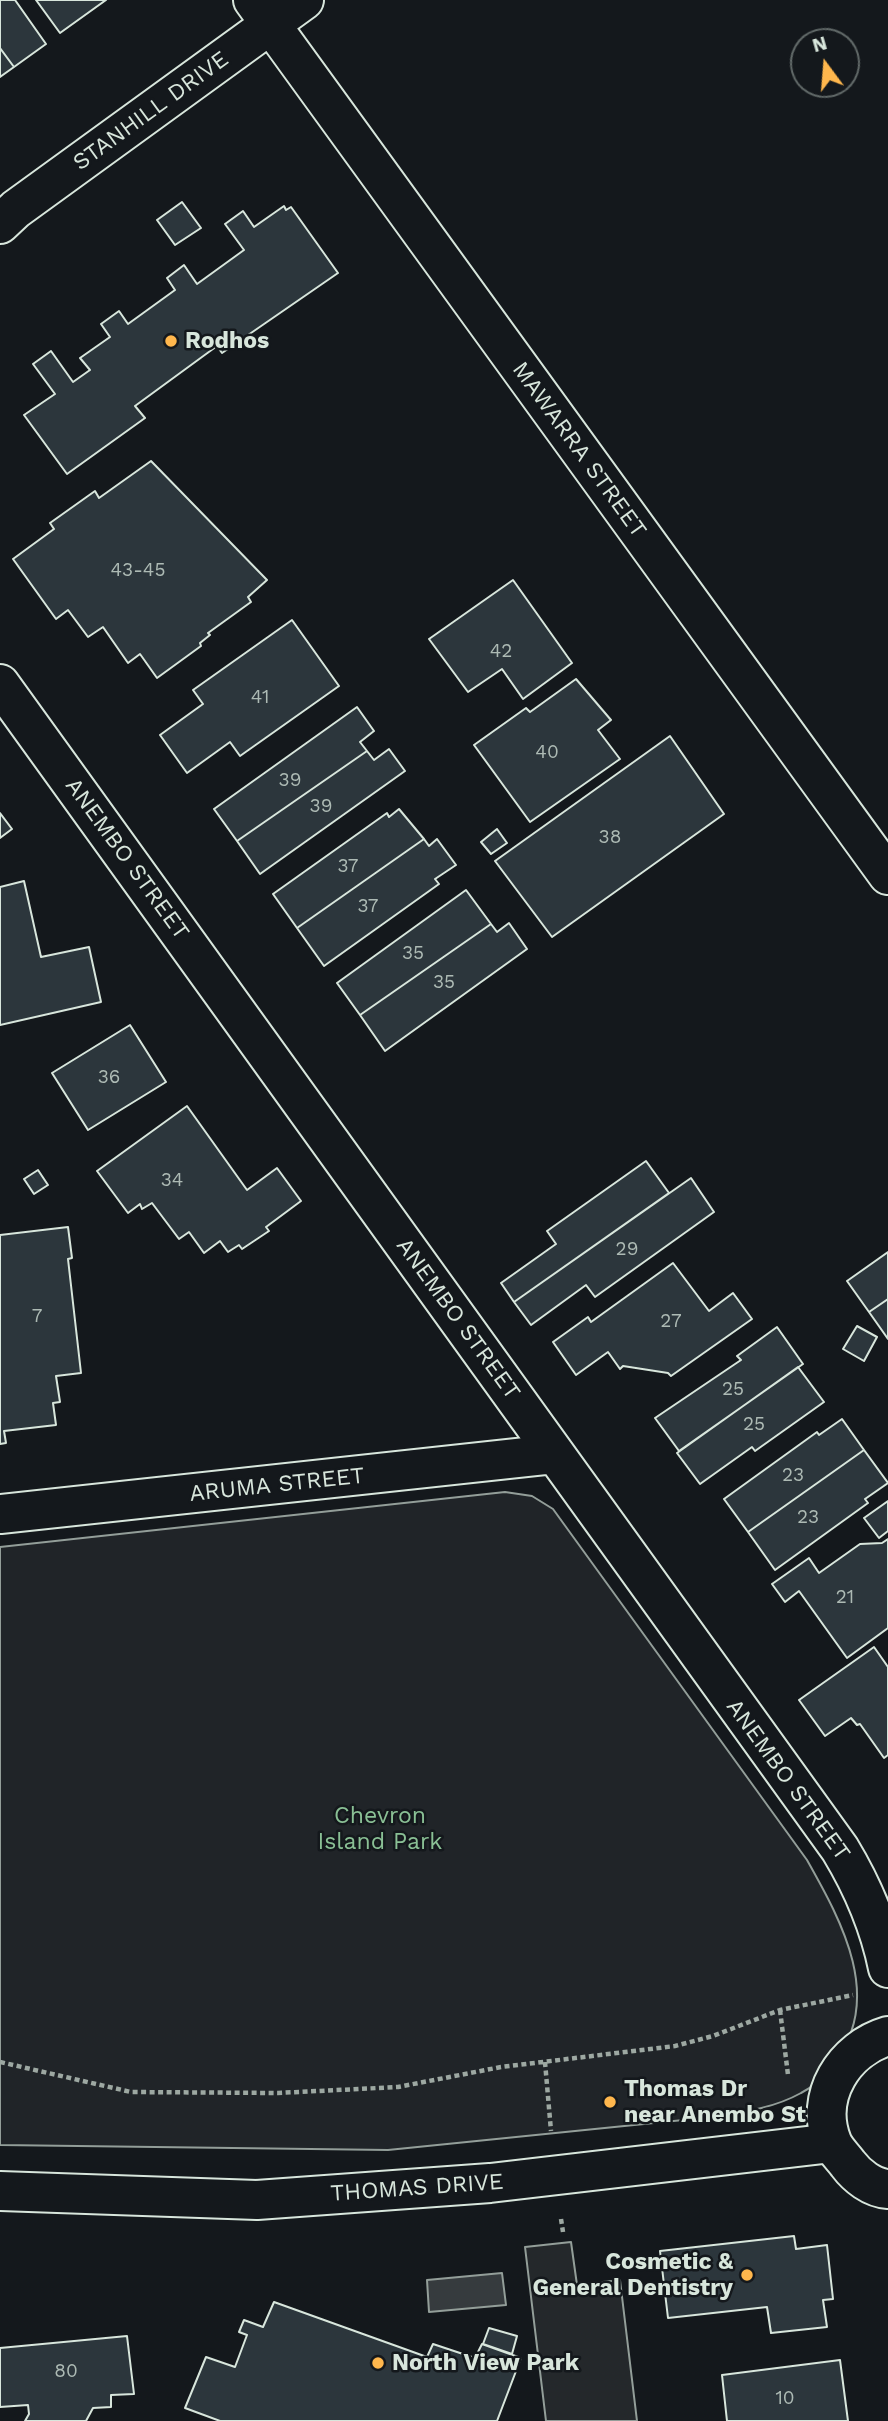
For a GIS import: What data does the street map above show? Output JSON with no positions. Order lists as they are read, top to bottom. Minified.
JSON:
{"streets":{"street":["STANHILL DRIVE","MAWARRA STREET","ANEMBO STREET","ARUMA STREET","THOMAS DRIVE"]},"crossings":[["STANHILL DRIVE","MAWARRA STREET"],["ANEMBO STREET","ARUMA STREET"]],"parks":["Chevron Island Park"],"places":["Rodhos","Thomas Dr near Anembo St","Cosmetic & General Dentistry","North View Park"],"house_numbers":["43-45","42","41","40","39","39","38","37","37","35","35","36","34","29","7","27","25","25","23","23","21","80","10"],"north":"top"}
